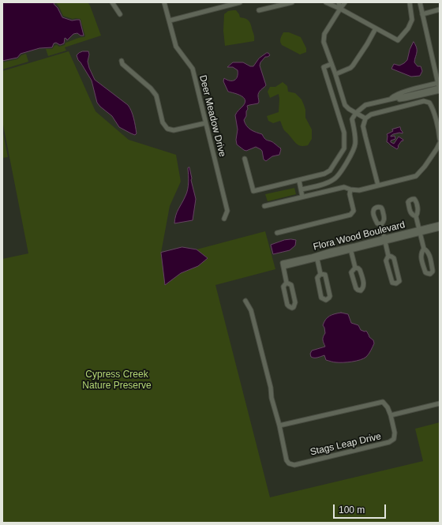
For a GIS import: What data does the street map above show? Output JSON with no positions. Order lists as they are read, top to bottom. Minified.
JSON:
{"streets":{"street":["Deer Meadow Drive","Flora Wood Boulevard","Stags Leap Drive"]},"parks":["Cypress Creek Nature Preserve"],"scale_bar":"100 m"}
